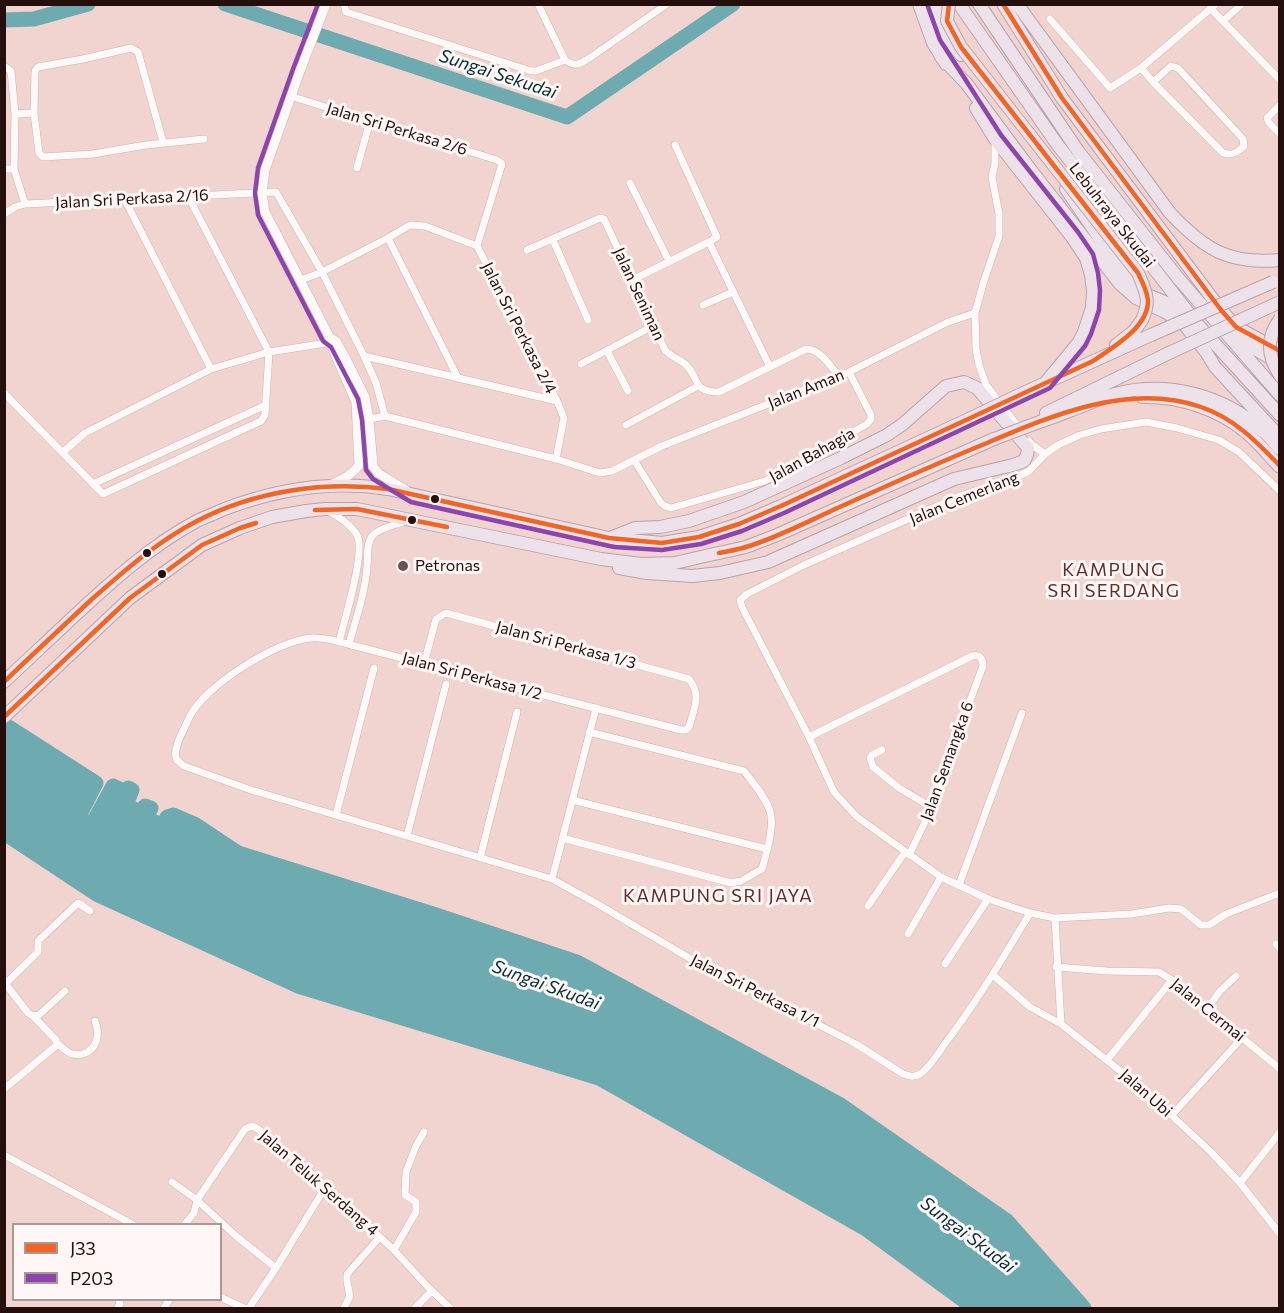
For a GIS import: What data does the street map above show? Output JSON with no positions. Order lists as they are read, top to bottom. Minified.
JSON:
{"streets":{"highway":["Lebuhraya Skudai"],"street":["Jalan Sri Perkasa 2/6","Jalan Sri Perkasa 2/16","Jalan Seniman","Jalan Sri Perkasa 2/4","Jalan Aman","Jalan Bahagia","Jalan Cemerlang","Jalan Sri Perkasa 1/3","Jalan Sri Perkasa 1/2","Jalan Semangka 6","Jalan Sri Perkasa 1/1","Jalan Cermai","Jalan Ubi","Jalan Teluk Serdang 4"]},"crossings":[["Jalan Sri Perkasa 2/6","Jalan Sri Perkasa 2/4"],["Jalan Sri Perkasa 2/4","Jalan Aman"],["Jalan Aman","Jalan Bahagia"],["Jalan Cemerlang","Jalan Semangka 6"],["Jalan Sri Perkasa 1/3","Jalan Sri Perkasa 1/2"],["Jalan Sri Perkasa 1/2","Jalan Sri Perkasa 1/1"],["Jalan Sri Perkasa 1/1","Jalan Ubi"]],"districts":["KAMPUNG SRI SERDANG","KAMPUNG SRI JAYA"],"water":["Sungai Sekudai","Sungai Skudai"],"places":["Petronas"],"lines":["transit line J33","transit line P203"],"legend":["J33","P203"]}
